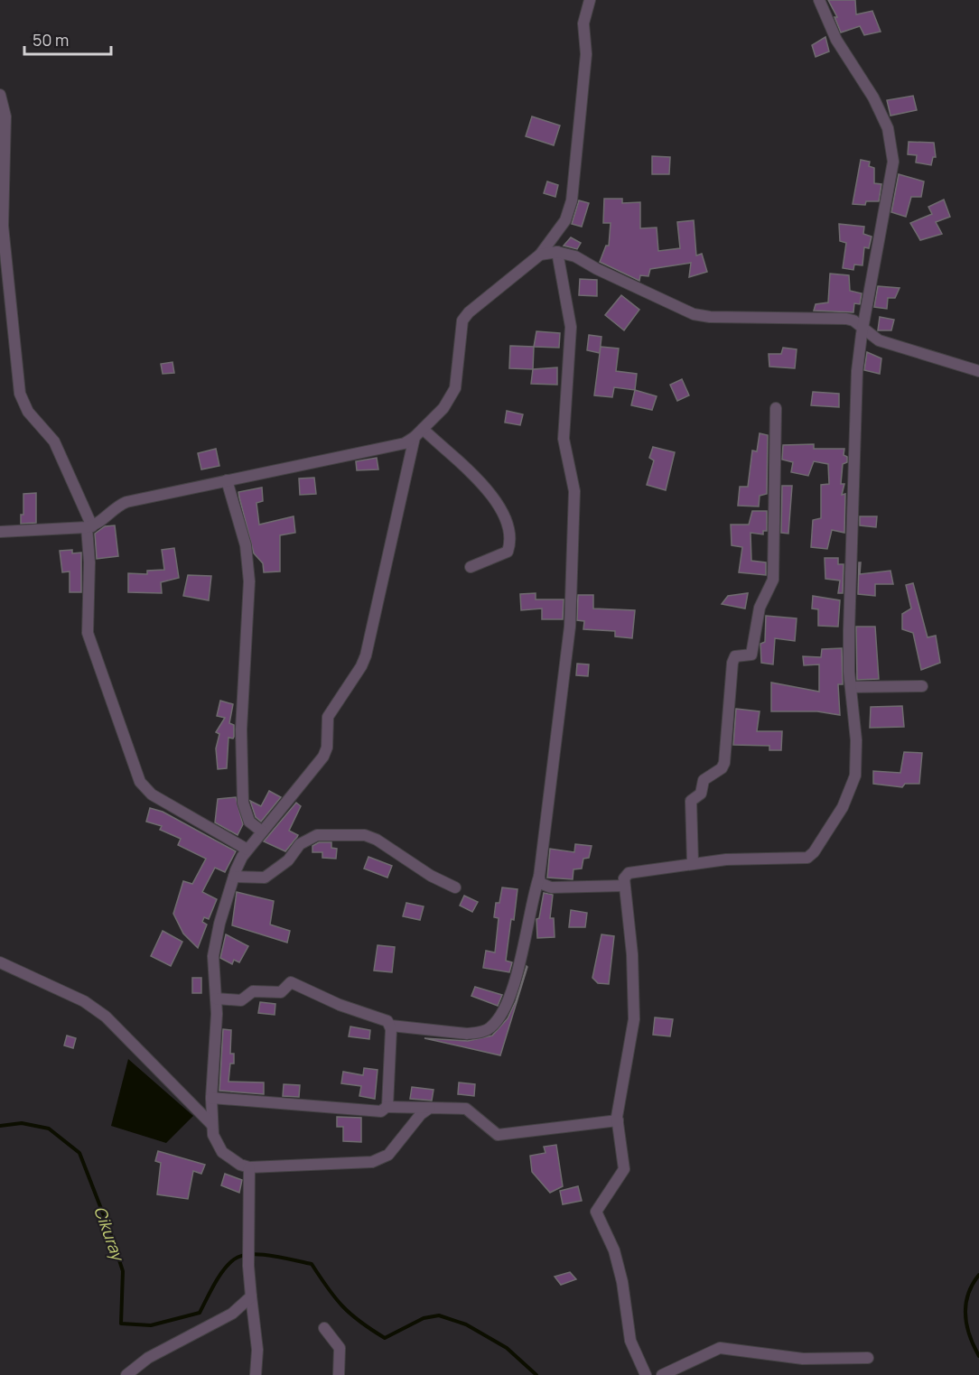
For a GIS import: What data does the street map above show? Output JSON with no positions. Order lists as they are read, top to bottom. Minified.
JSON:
{"water":["Cikuray"],"scale_bar":"50 m"}
